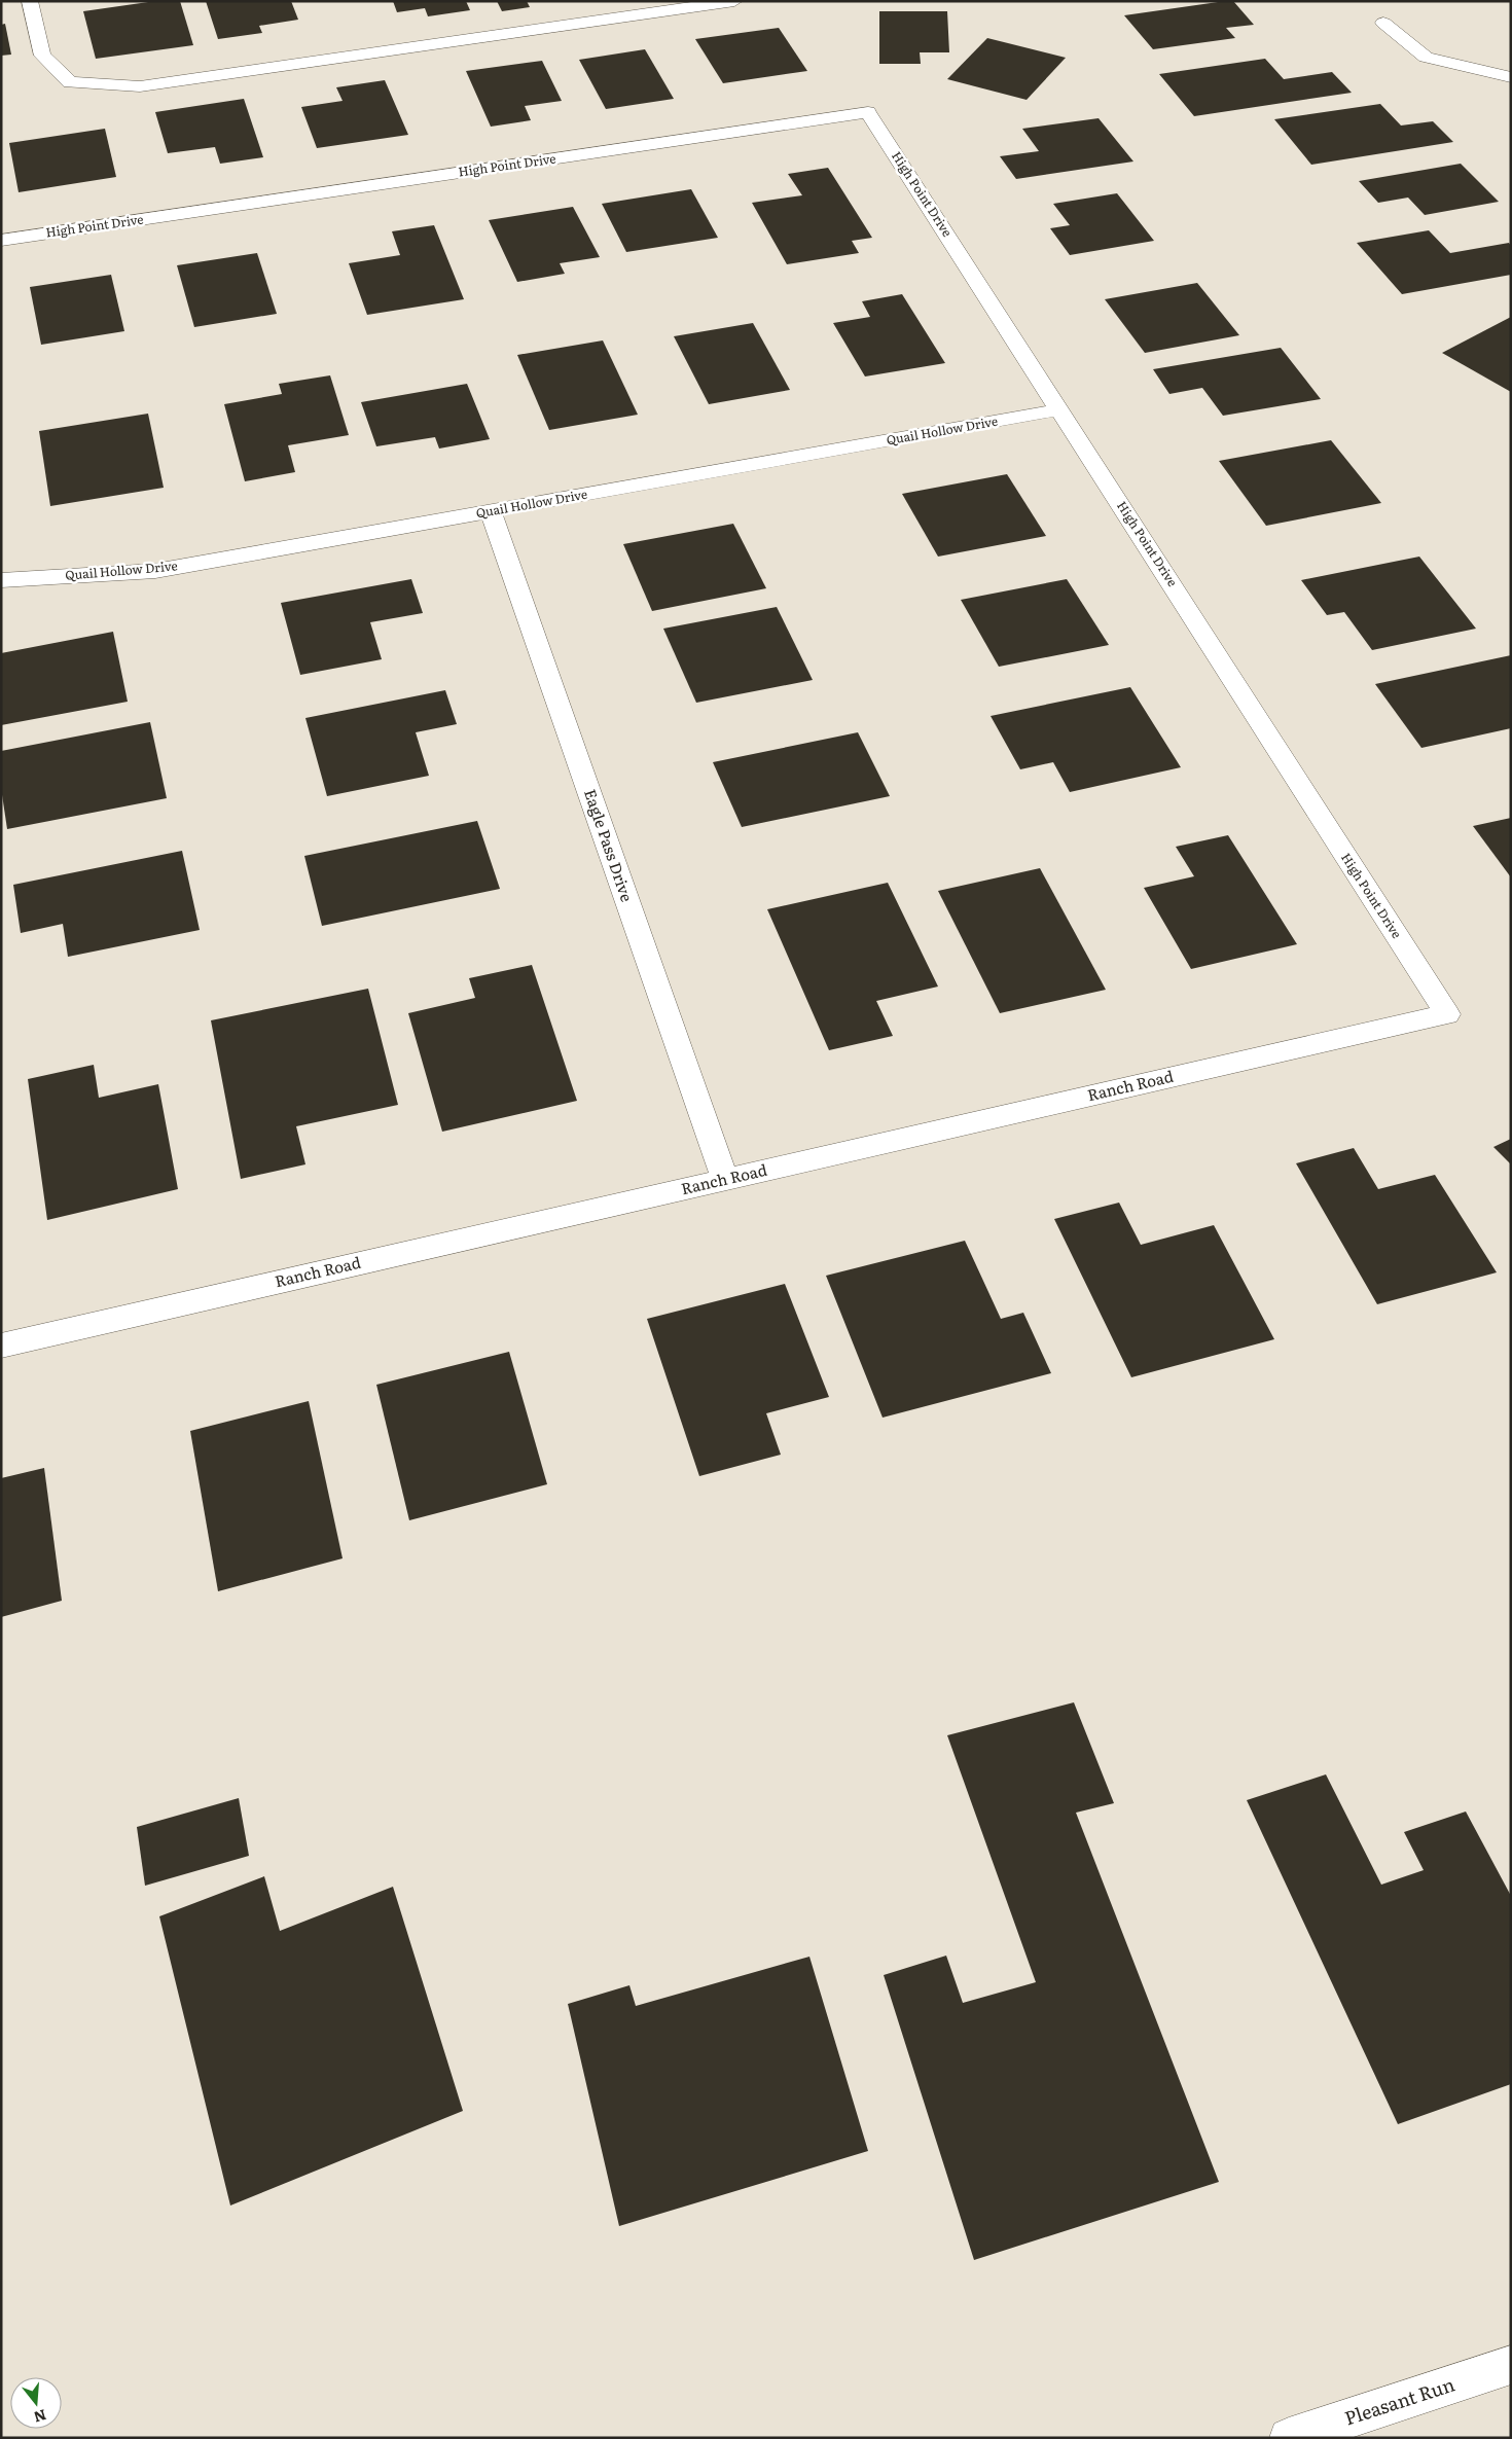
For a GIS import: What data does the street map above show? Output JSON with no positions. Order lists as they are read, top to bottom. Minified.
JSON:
{"streets":{"street":["High Point Drive","Quail Hollow Drive","Eagle Pass Drive","Ranch Road","Pleasant Run"]},"crossings":[["High Point Drive","Quail Hollow Drive"],["High Point Drive","Ranch Road"],["Quail Hollow Drive","Eagle Pass Drive"],["Eagle Pass Drive","Ranch Road"]],"north":"bottom"}
